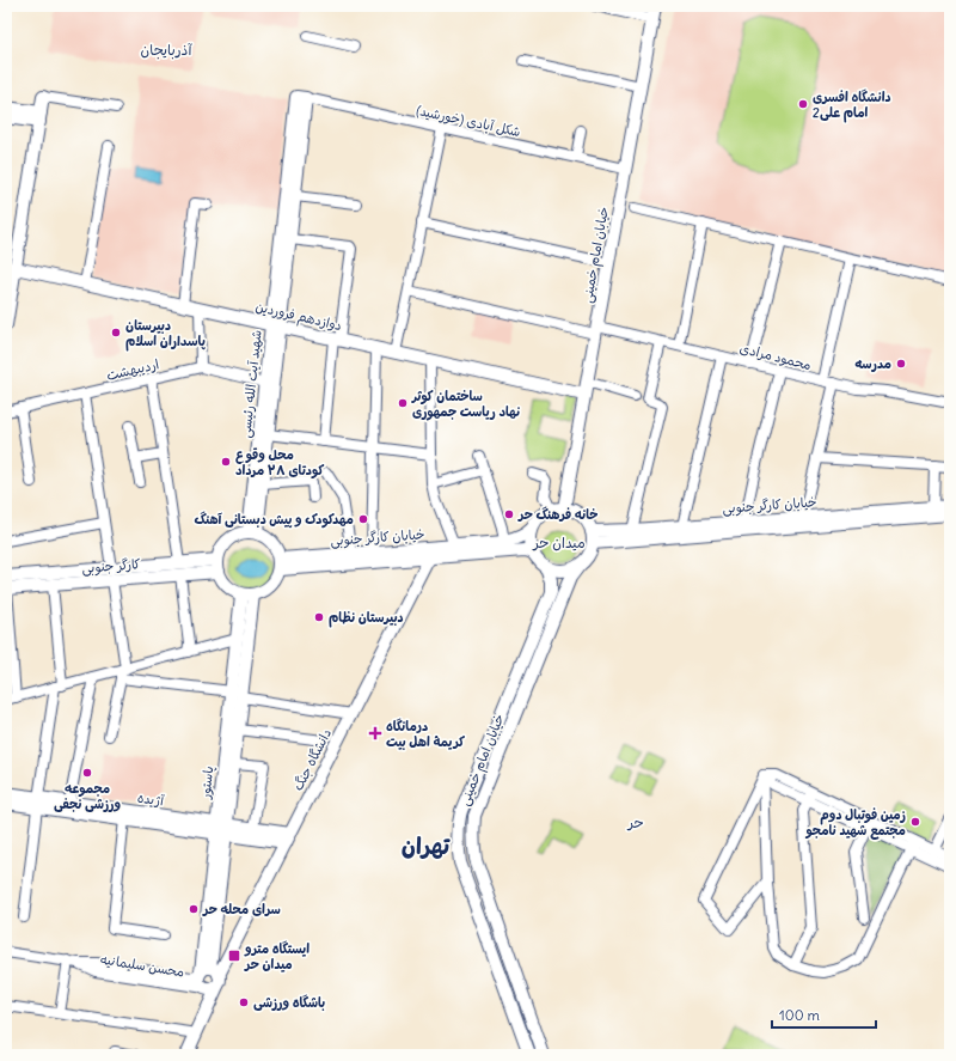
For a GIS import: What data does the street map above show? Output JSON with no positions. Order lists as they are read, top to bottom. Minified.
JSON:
{"streets":{"main road":["خیابان امام خمینی","دوازدهم فروردین","شهید آیت الله رئیسی","خیابان کارگر جنوبی","کارگر جنوبی","دانشگاه جنگ","پاستور","آژیده"],"street":["شکل آبادی (خورشید)","محمود مرادی","اردیبهشت","محسن سلیمانیه"]},"crossings":[["شکل آبادی (خورشید)","خیابان امام خمینی"],["شکل آبادی (خورشید)","شهید آیت الله رئیسی"],["خیابان امام خمینی","دوازدهم فروردین"],["خیابان امام خمینی","محمود مرادی"],["خیابان امام خمینی","خیابان کارگر جنوبی"],["دوازدهم فروردین","شهید آیت الله رئیسی"],["اردیبهشت","شهید آیت الله رئیسی"],["شهید آیت الله رئیسی","خیابان کارگر جنوبی"],["شهید آیت الله رئیسی","کارگر جنوبی"],["شهید آیت الله رئیسی","پاستور"],["خیابان کارگر جنوبی","کارگر جنوبی"],["خیابان کارگر جنوبی","دانشگاه جنگ"],["خیابان کارگر جنوبی","پاستور"],["کارگر جنوبی","پاستور"],["دانشگاه جنگ","پاستور"],["دانشگاه جنگ","آژیده"],["دانشگاه جنگ","محسن سلیمانیه"],["پاستور","آژیده"],["پاستور","محسن سلیمانیه"]],"districts":["آذربایجان","میدان حر","حر","تهران"],"places":{"other":["دانشگاه افسری امام علی2","دبیرستان پاسداران اسلام","مدرسه","ساختمان کوثر نهاد ریاست جمهوری","محل وقوع کودتای ۲۸ مرداد","خانه فرهنگ حر","مهدکودک و پیش دبستانی آهنگ","دبیرستان نظام","مجموعه ورزشی نجفی","زمین فوتبال دوم مجتمع شهید نامجو","سرای محله حر","باشگاه ورزشی"],"health":["درمانگاه کریمهٔ اهل بیت"],"transit":["ایستگاه مترو میدان حر"]},"scale_bar":"100 m"}
